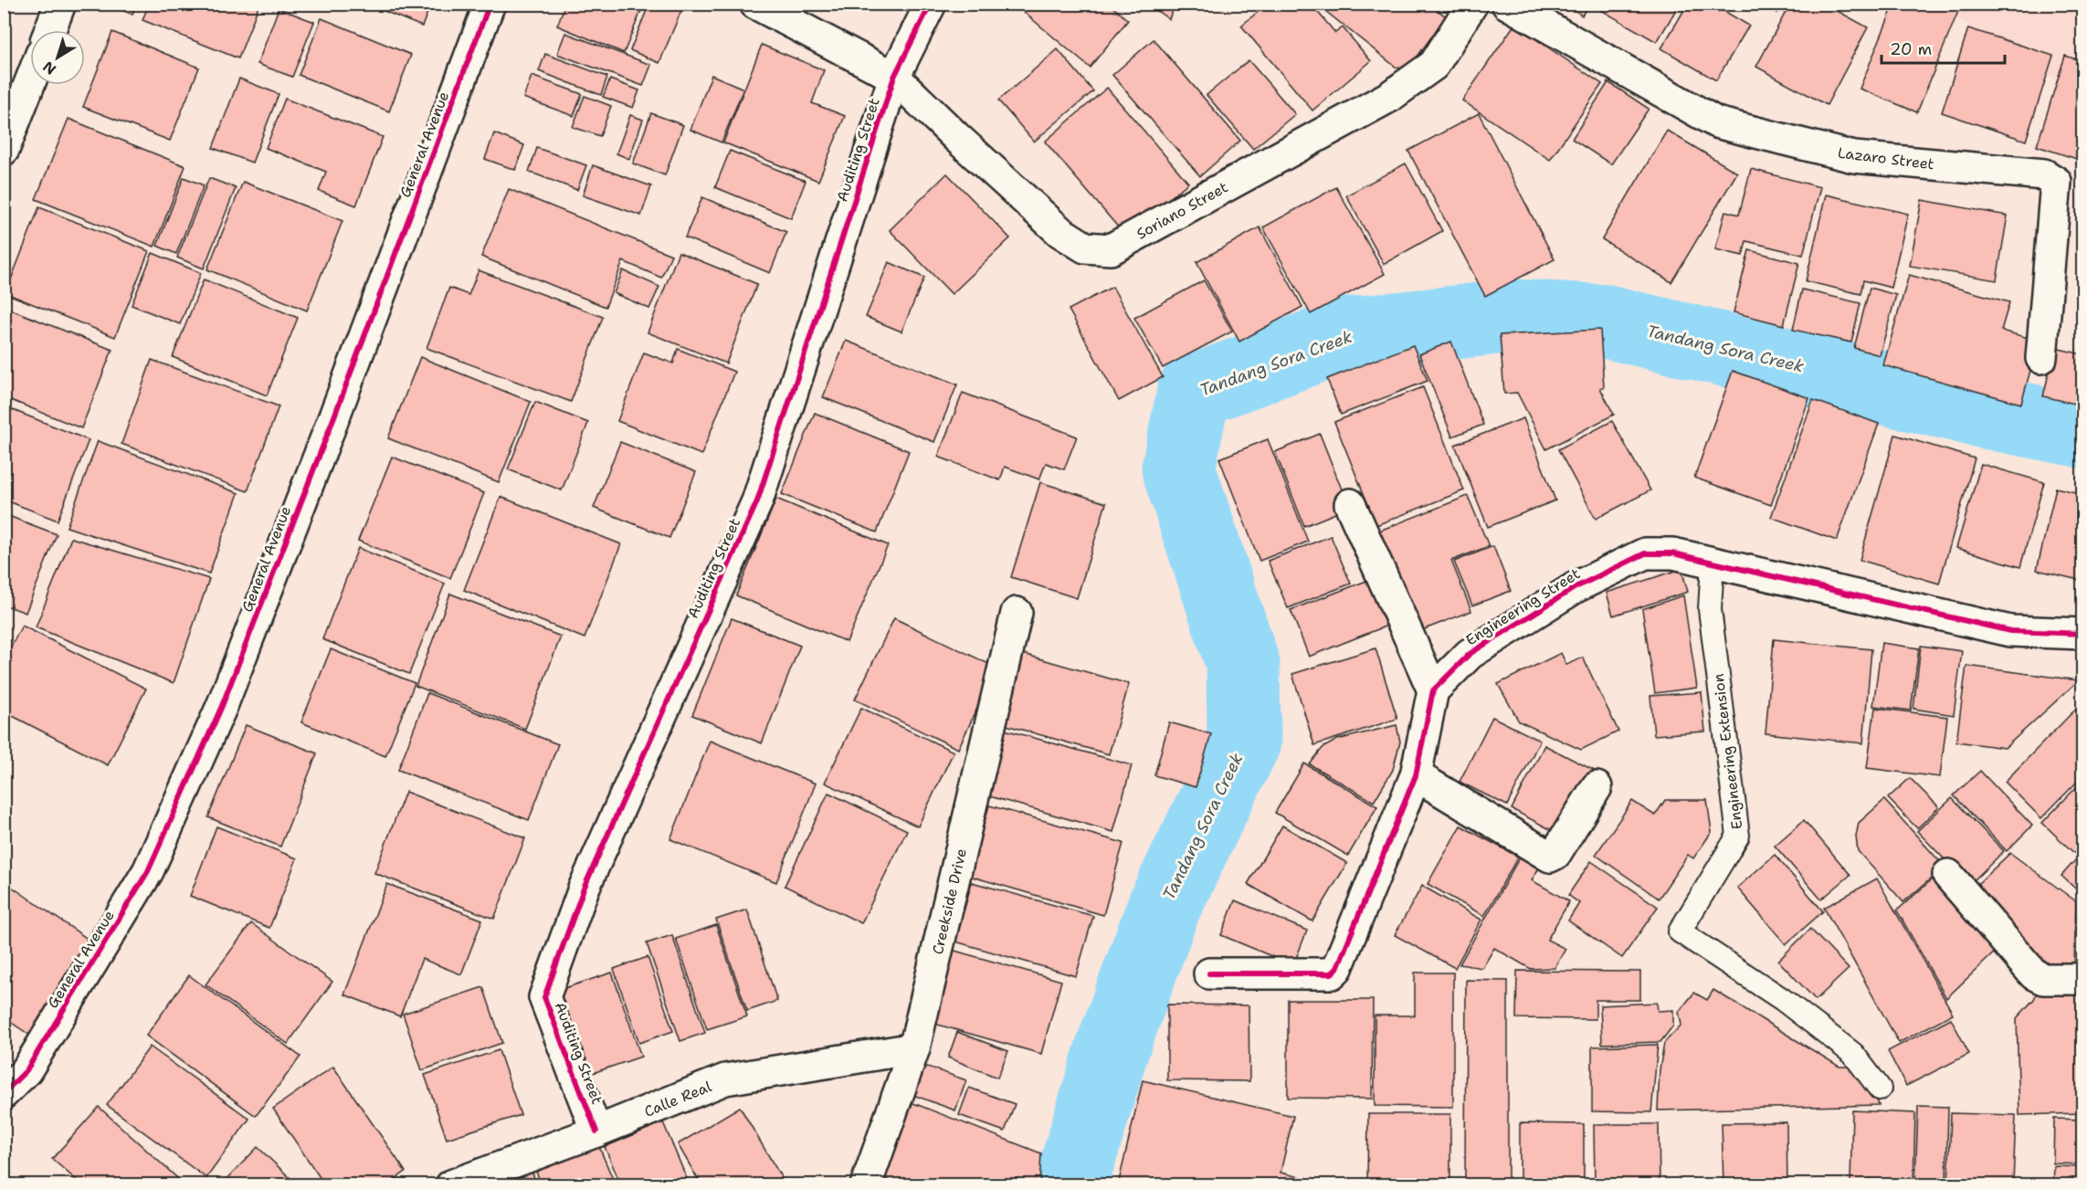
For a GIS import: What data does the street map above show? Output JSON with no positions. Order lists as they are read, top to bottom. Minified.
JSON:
{"streets":{"street":["General Avenue","Auditing Street","Lazaro Street","Soriano Street","Engineering Street","Creekside Drive","Calle Real"],"lane":["Engineering Extension"]},"crossings":[["Auditing Street","Soriano Street"],["Auditing Street","Calle Real"],["Engineering Street","Engineering Extension"],["Creekside Drive","Calle Real"]],"water":["Tandang Sora Creek"],"scale_bar":"20 m","north":"bottom left"}
